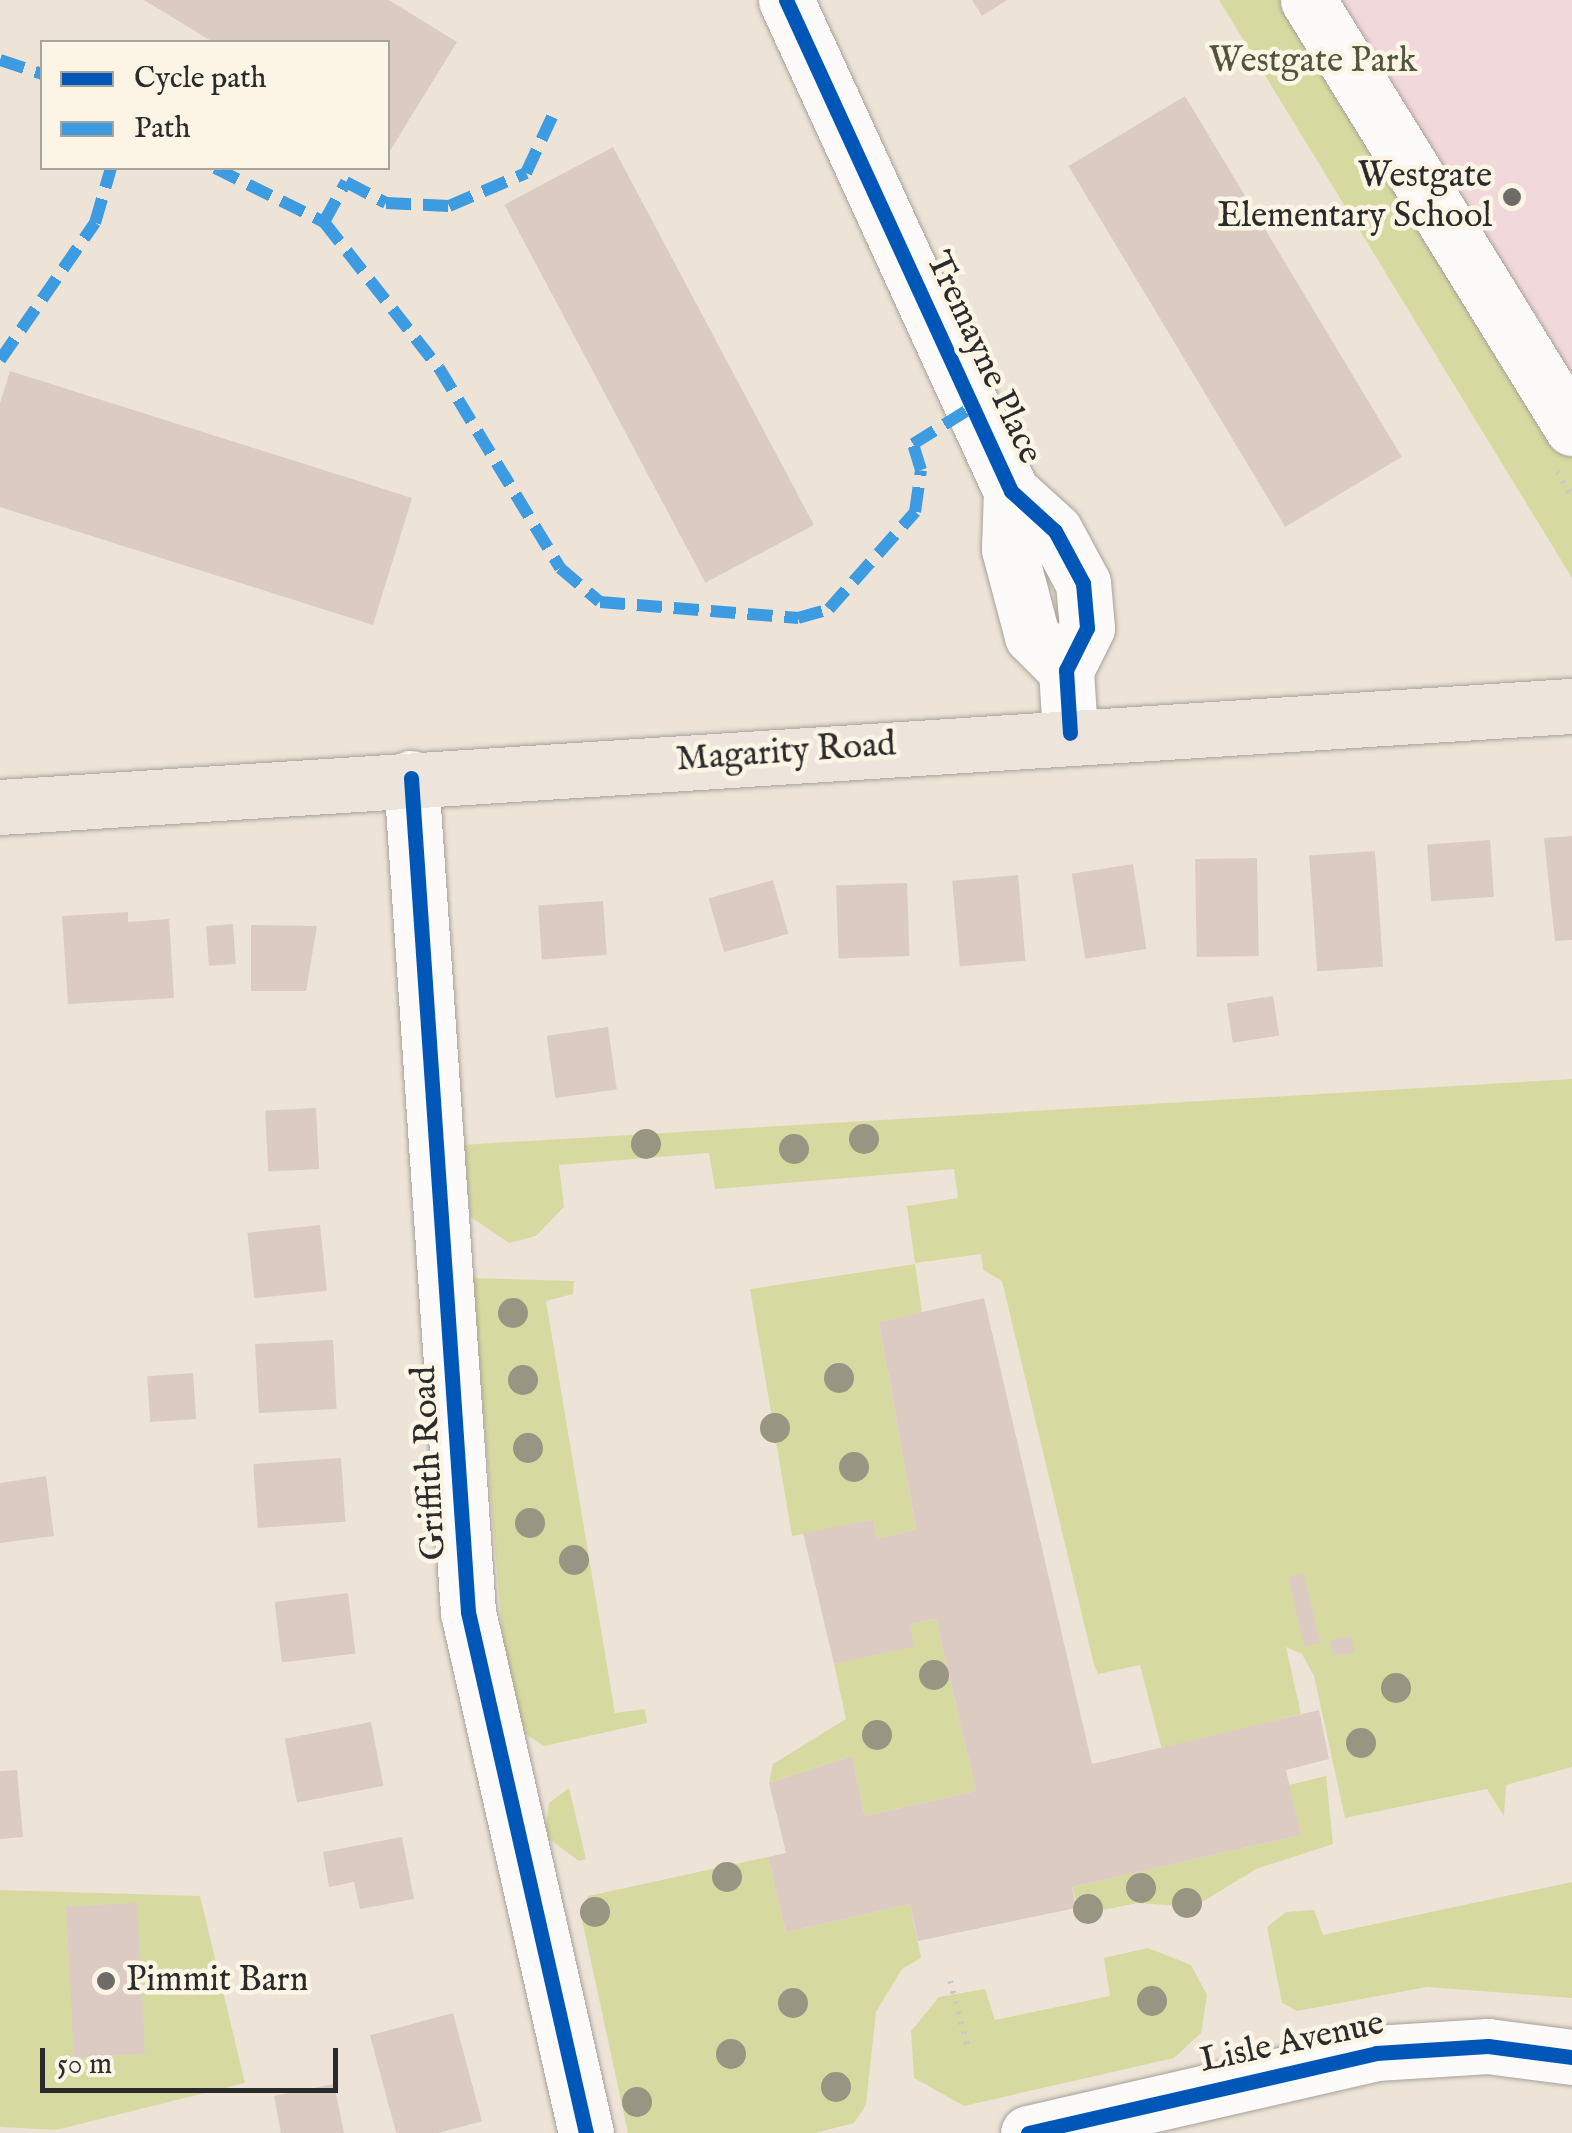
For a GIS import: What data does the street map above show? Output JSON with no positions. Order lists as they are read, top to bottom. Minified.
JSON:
{"streets":{"main road":["Magarity Road"],"street":["Tremayne Place","Griffith Road","Lisle Avenue"]},"crossings":[["Tremayne Place","Magarity Road"],["Magarity Road","Griffith Road"]],"parks":["Westgate Park"],"places":["Westgate Elementary School","Pimmit Barn"],"legend":["Cycle path","Path"],"scale_bar":"50 m"}
